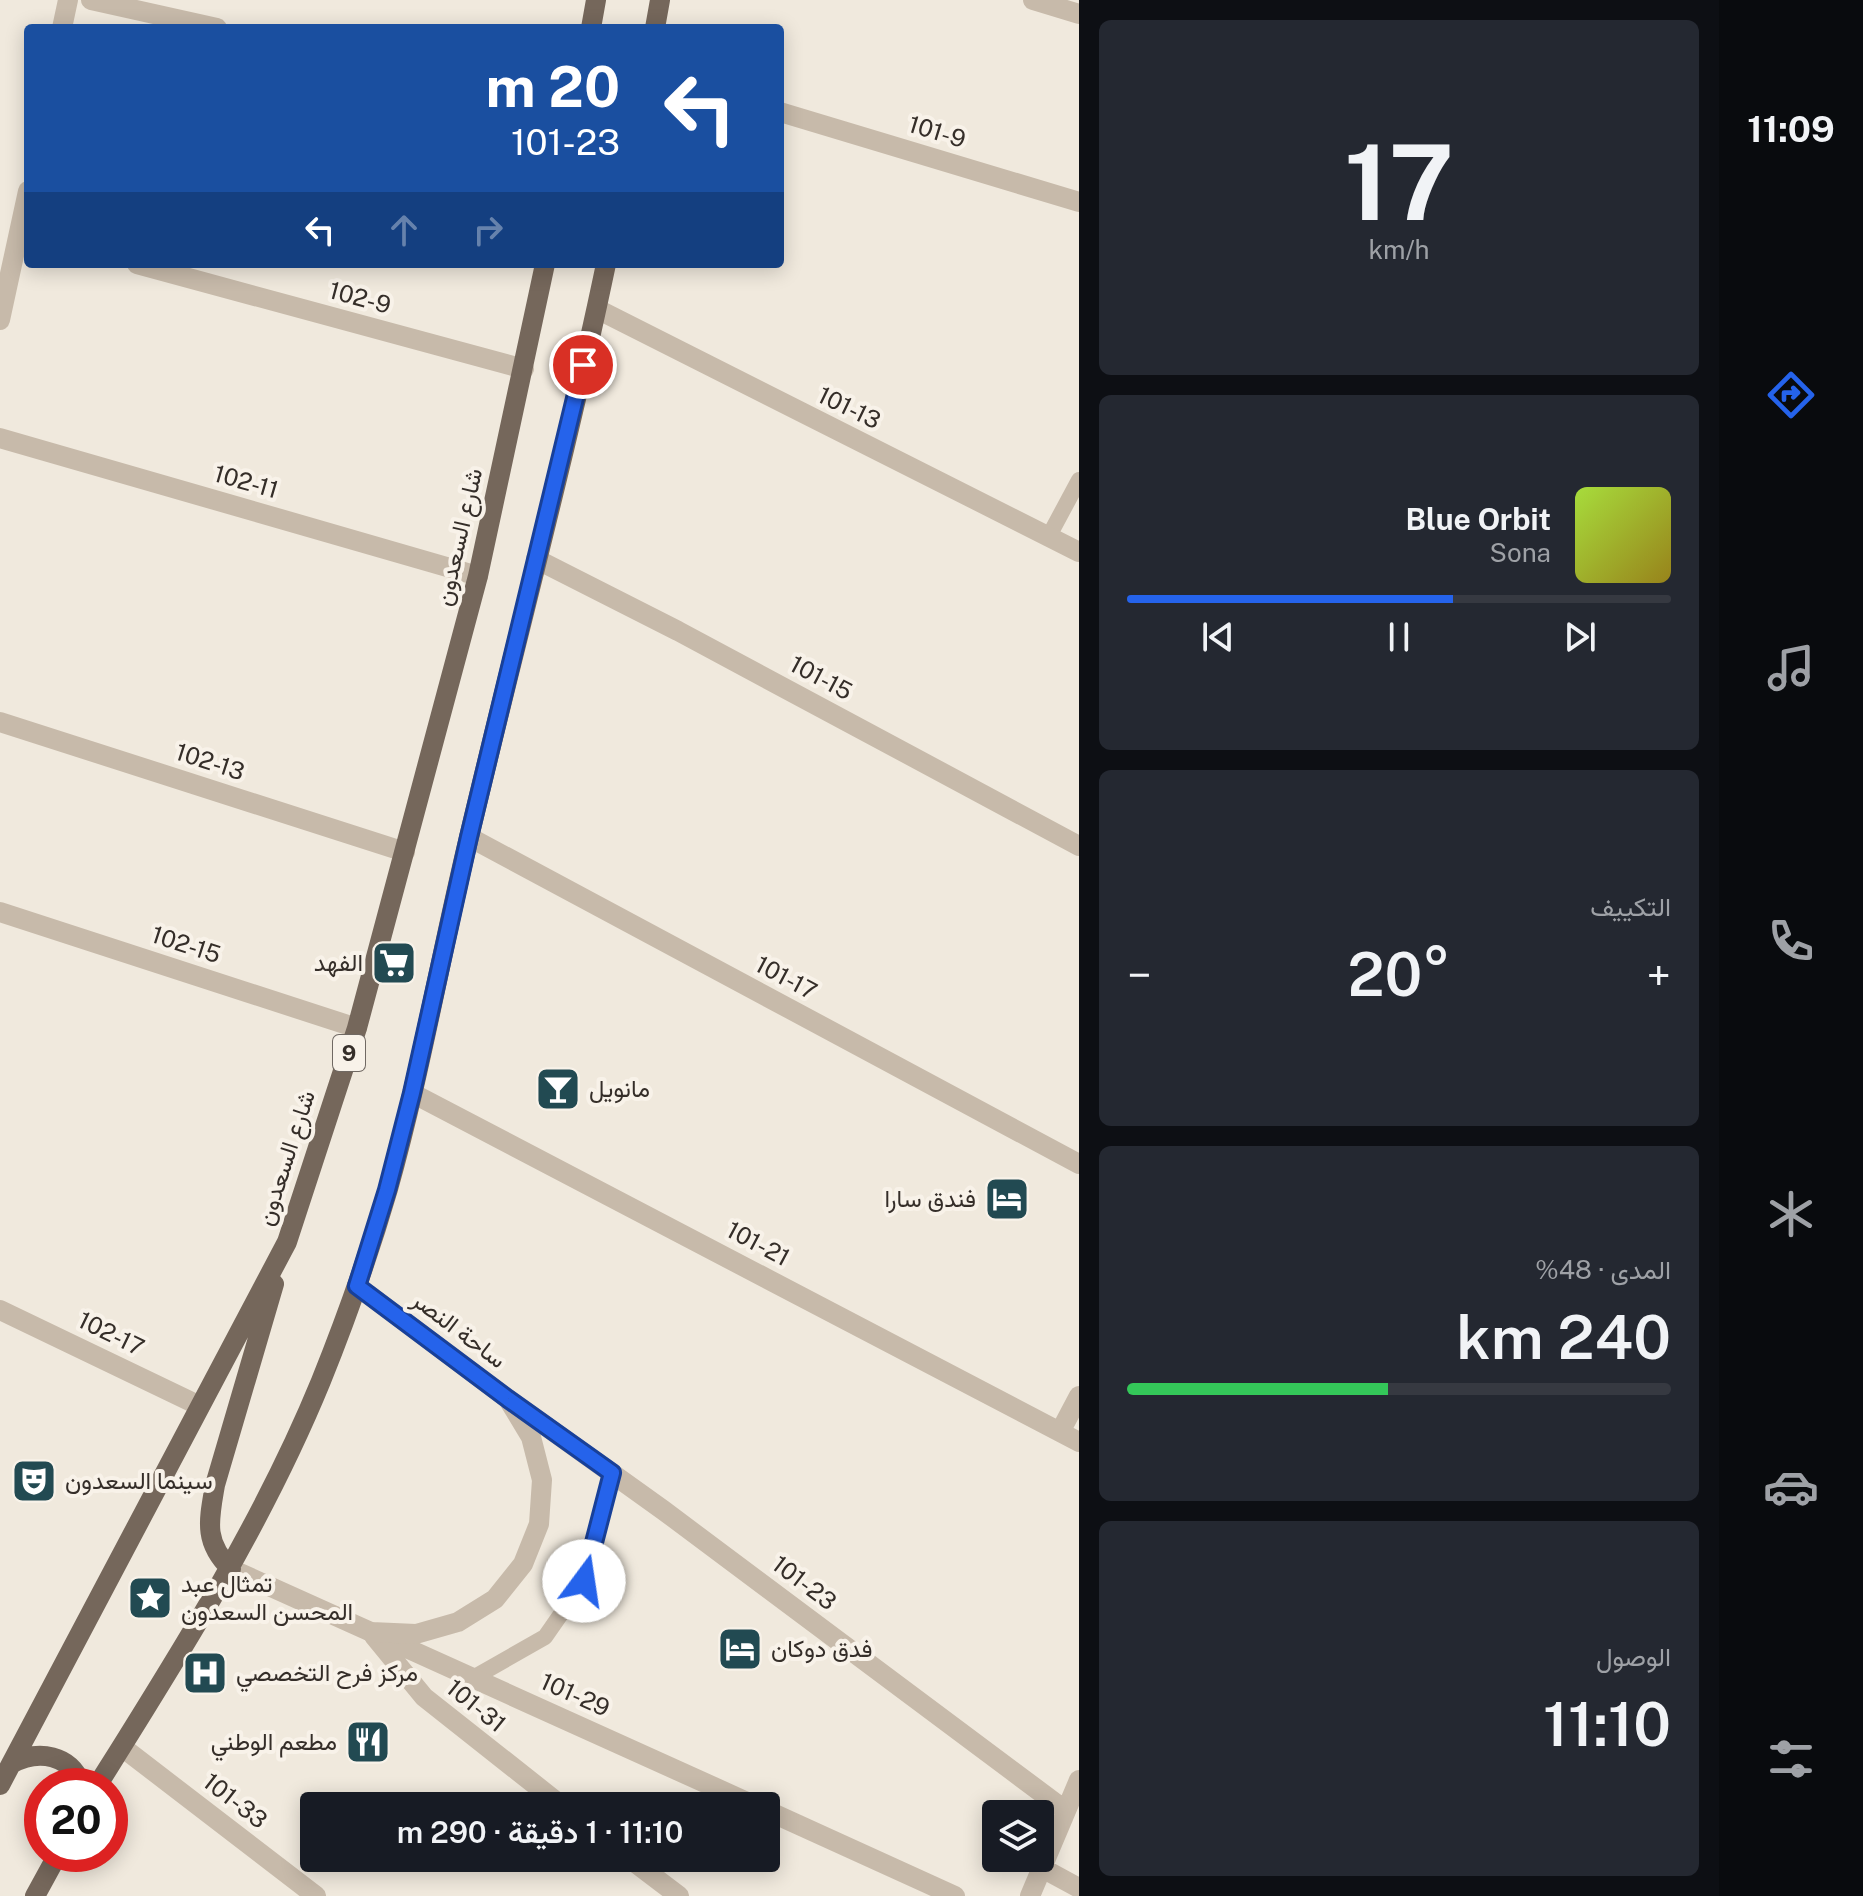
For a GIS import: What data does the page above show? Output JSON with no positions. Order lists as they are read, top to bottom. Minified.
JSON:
{"streets":{"main road":["شارع السعدون","9"],"street":["101-9","102-9","101-13","102-11","101-15","102-13","102-15","101-17","101-21","ساحة النصر","102-17","101-23","101-29","101-31","101-33"]},"crossings":[["102-9","شارع السعدون"],["102-11","شارع السعدون"],["شارع السعدون","102-13"],["شارع السعدون","102-15"],["شارع السعدون","102-17"],["ساحة النصر","101-23"],["ساحة النصر","101-29"],["ساحة النصر","101-31"],["101-29","101-31"]],"places":{"supermarket":["الفهد"],"bar":["مانويل"],"hotel":["فندق سارا","فدق دوكان"],"theatre":["سينما السعدون"],"place":["تمثال عبد المحسن السعدون"],"hospital":["مركز فرح التخصصي"],"restaurant":["مطعم الوطني"]},"page":{"tabs":"11:09","tile":[["17","km/h"],"التكييف",["المدى · 48%","240 km"],["الوصول","11:10"]],"turn":["20 m","101-23"],"song":["Blue Orbit","Sona"],"heat":["−","20°","+"],"limit":"20","trip":"11:10 · 1 دقيقة · 290 m"}}
